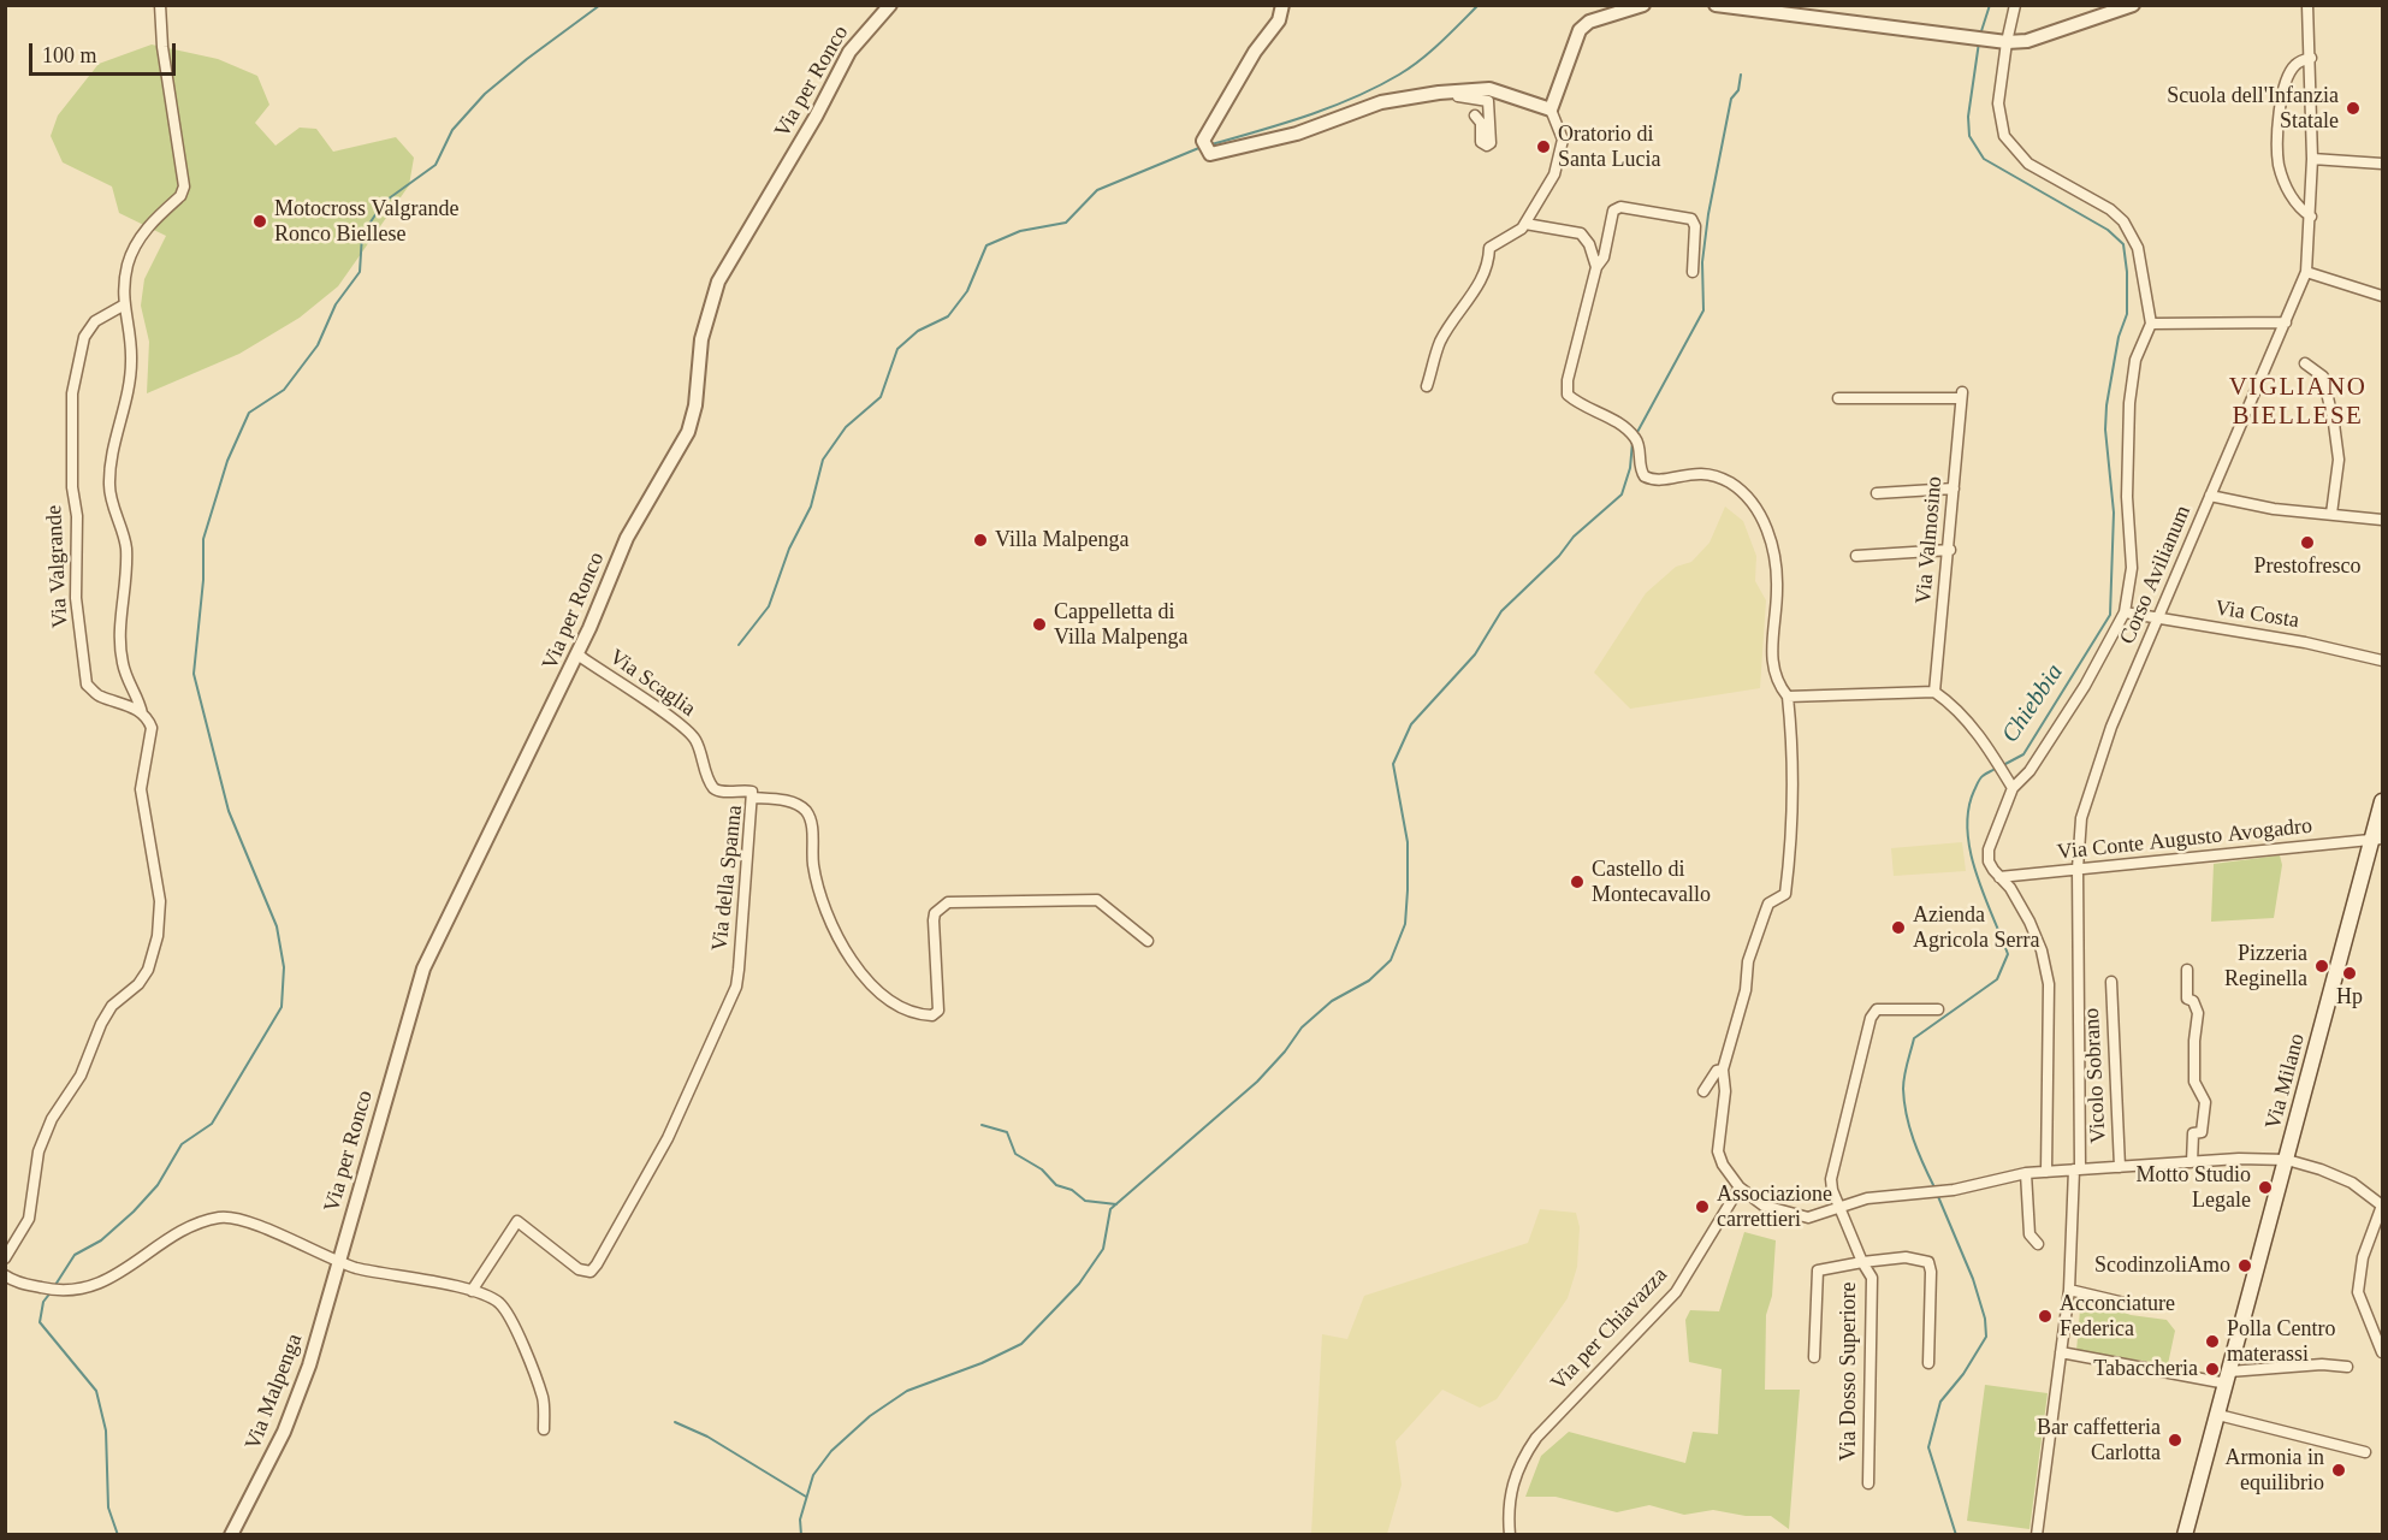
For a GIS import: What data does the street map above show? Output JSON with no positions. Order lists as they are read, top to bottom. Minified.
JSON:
{"streets":{"main road":["Via Milano"],"street":["Via per Ronco","Via Valmosino","Via Valgrande","Corso Avilianum","Via Costa","Via Scaglia","Via Conte Augusto Avogadro","Via della Spanna","Vicolo Sobrano","Via per Chiavazza","Via Dosso Superiore","Via Malpenga"]},"crossings":[["Via per Ronco","Via Scaglia"],["Via per Ronco","Via Malpenga"],["Corso Avilianum","Via Costa"],["Corso Avilianum","Via Conte Augusto Avogadro"],["Via Scaglia","Via della Spanna"],["Via Conte Augusto Avogadro","Via Milano"]],"districts":["VIGLIANO BIELLESE"],"water":["Chiebbia"],"places":["Scuola dell'Infanzia Statale","Oratorio di Santa Lucia","Motocross Valgrande Ronco Biellese","Villa Malpenga","Prestofresco","Cappelletta di Villa Malpenga","Castello di Montecavallo","Azienda Agricola Serra","Pizzeria Reginella","Hp","Motto Studio Legale","Associazione carrettieri","ScodinzoliAmo","Acconciature Federica","Polla Centro materassi","Tabaccheria","Bar caffetteria Carlotta","Armonia in equilibrio"],"scale_bar":"100 m"}
